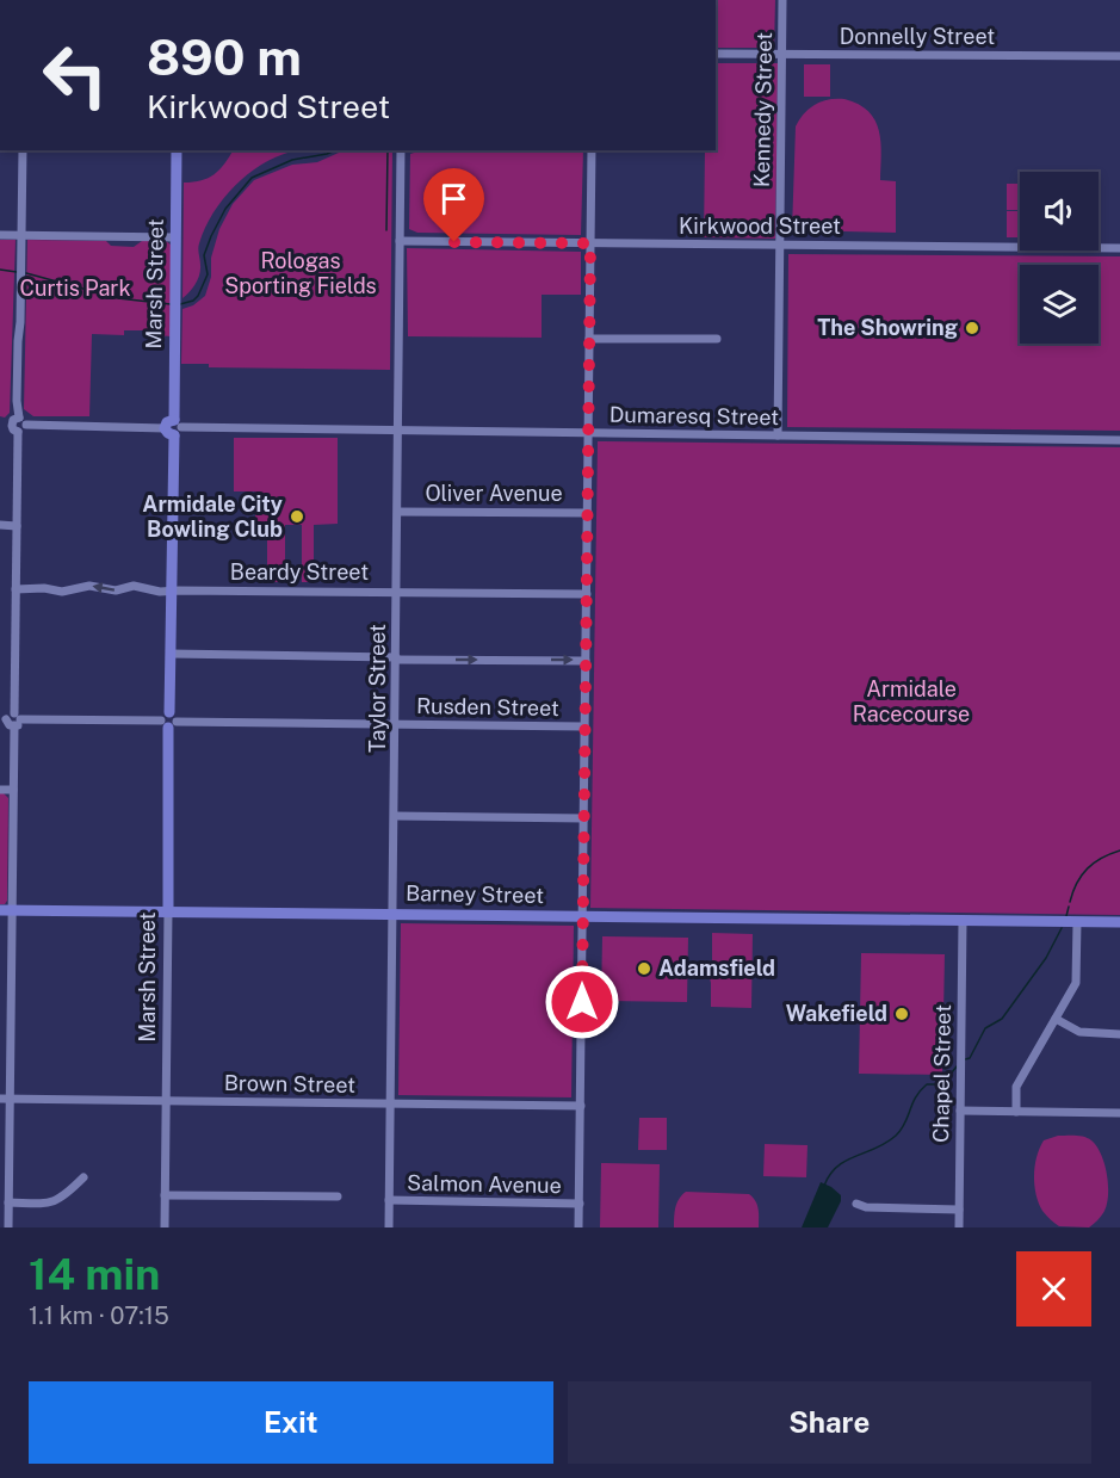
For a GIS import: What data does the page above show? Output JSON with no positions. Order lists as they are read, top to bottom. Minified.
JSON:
{"streets":{"main road":["Marsh Street","Barney Street"],"street":["Donnelly Street","Kennedy Street","Kirkwood Street","Dumaresq Street","Oliver Avenue","Beardy Street","Taylor Street","Rusden Street","Chapel Street","Brown Street","Salmon Avenue"]},"crossings":[["Donnelly Street","Kennedy Street"],["Kennedy Street","Kirkwood Street"],["Kennedy Street","Dumaresq Street"],["Kirkwood Street","Taylor Street"],["Marsh Street","Dumaresq Street"],["Marsh Street","Beardy Street"],["Marsh Street","Rusden Street"],["Marsh Street","Barney Street"],["Marsh Street","Brown Street"],["Dumaresq Street","Taylor Street"],["Oliver Avenue","Taylor Street"],["Beardy Street","Taylor Street"],["Taylor Street","Rusden Street"],["Taylor Street","Barney Street"],["Taylor Street","Brown Street"],["Taylor Street","Salmon Avenue"],["Barney Street","Chapel Street"]],"parks":["Rologas Sporting Fields","Curtis Park","Armidale Racecourse"],"places":["The Showring","Armidale City Bowling Club","Adamsfield","Wakefield"],"page":{"turn":["890 m","Kirkwood Street"],"heading":["14 min","1.1 km · 07:15"],"buttons":["Exit","Share"]}}
